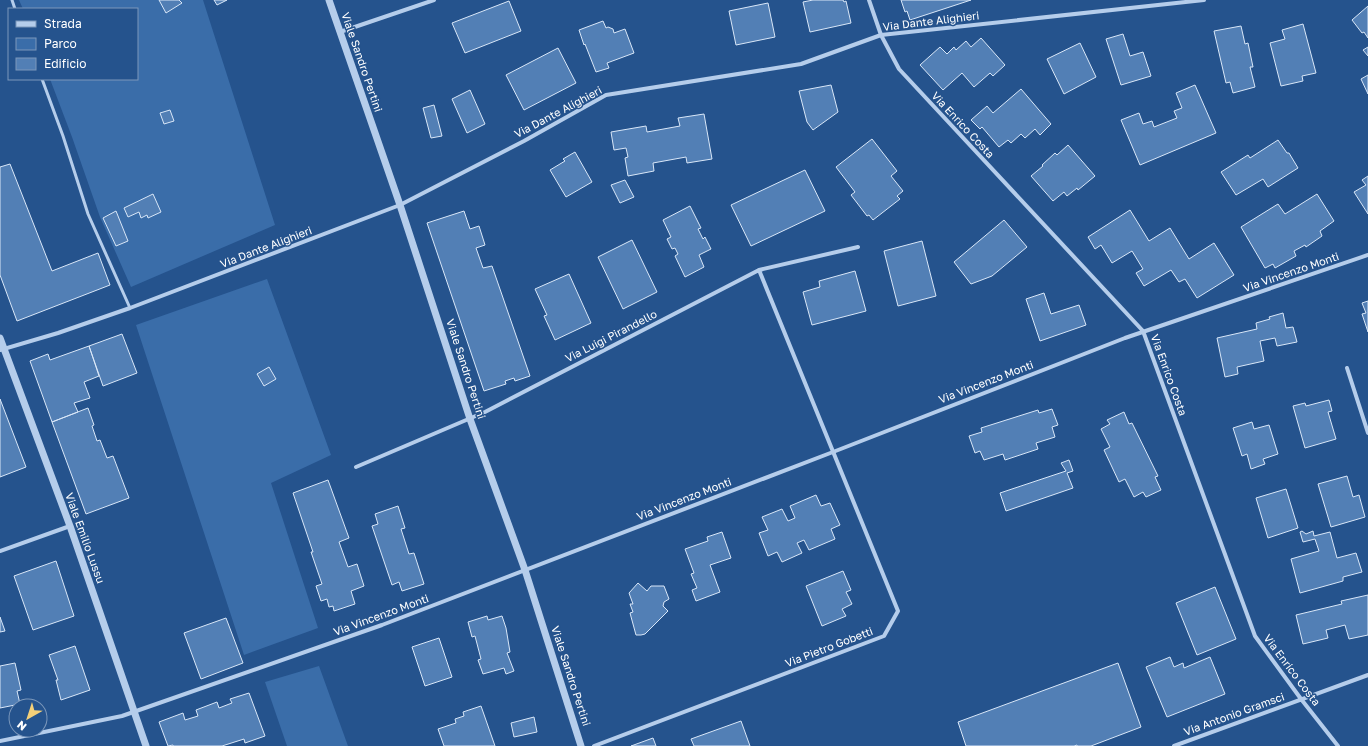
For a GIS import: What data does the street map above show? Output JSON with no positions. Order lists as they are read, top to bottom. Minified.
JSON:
{"streets":{"street":["Via Dante Alighieri","Viale Sandro Pertini","Via Enrico Costa","Via Vincenzo Monti","Via Luigi Pirandello","Viale Emilio Lussu","Via Pietro Gobetti","Via Antonio Gramsci"]},"crossings":[["Via Dante Alighieri","Viale Sandro Pertini"],["Via Dante Alighieri","Via Enrico Costa"],["Via Dante Alighieri","Viale Emilio Lussu"],["Viale Sandro Pertini","Via Vincenzo Monti"],["Viale Sandro Pertini","Via Luigi Pirandello"],["Via Enrico Costa","Via Vincenzo Monti"],["Via Enrico Costa","Via Antonio Gramsci"],["Via Vincenzo Monti","Viale Emilio Lussu"],["Via Vincenzo Monti","Via Pietro Gobetti"]],"legend":["Strada","Parco","Edificio"],"north":"bottom left"}
